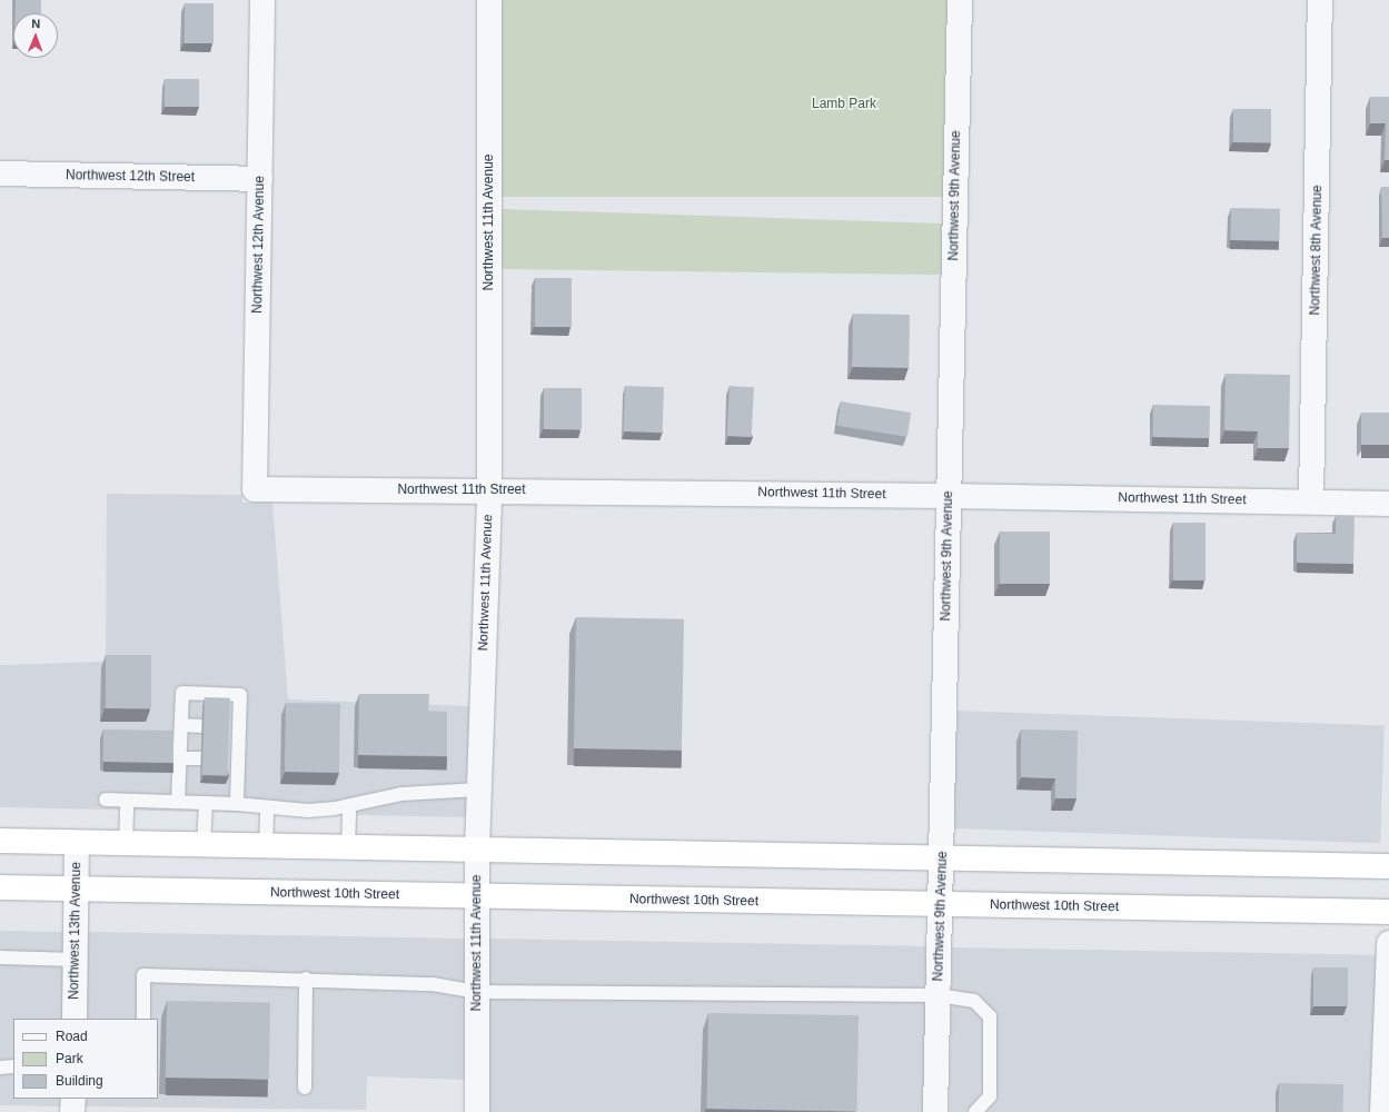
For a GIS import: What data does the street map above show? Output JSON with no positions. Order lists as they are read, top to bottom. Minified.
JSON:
{"streets":{"highway":["Northwest 10th Street"],"street":["Northwest 12th Street","Northwest 9th Avenue","Northwest 11th Avenue","Northwest 12th Avenue","Northwest 8th Avenue","Northwest 11th Street","Northwest 13th Avenue"]},"crossings":[["Northwest 12th Street","Northwest 12th Avenue"],["Northwest 9th Avenue","Northwest 11th Street"],["Northwest 9th Avenue","Northwest 10th Street"],["Northwest 11th Avenue","Northwest 11th Street"],["Northwest 11th Avenue","Northwest 10th Street"],["Northwest 12th Avenue","Northwest 11th Street"],["Northwest 8th Avenue","Northwest 11th Street"],["Northwest 10th Street","Northwest 13th Avenue"]],"parks":["Lamb Park"],"legend":["Road","Park","Building"],"north":"top"}
